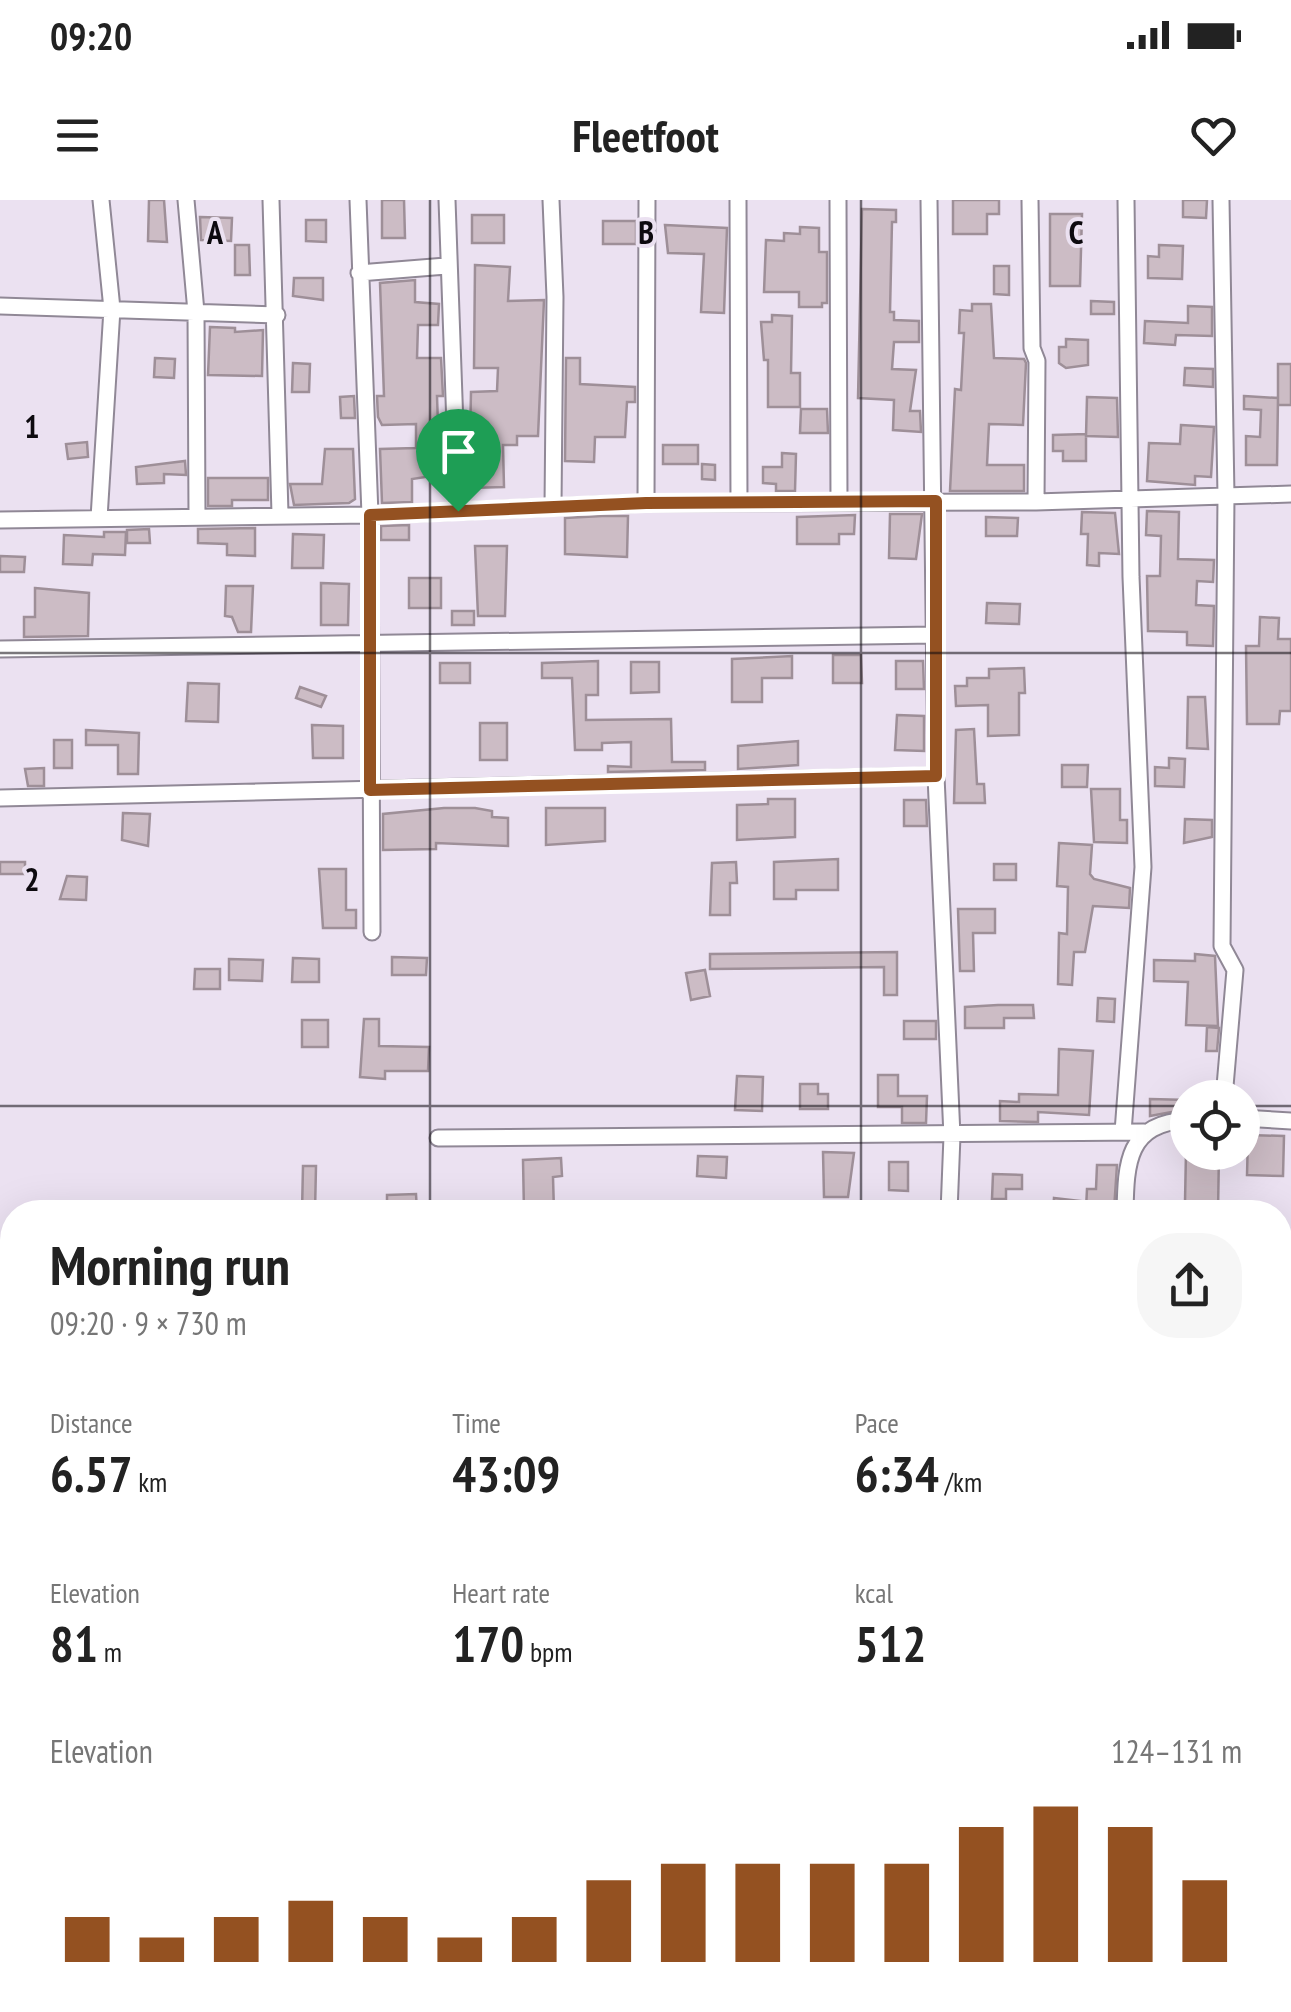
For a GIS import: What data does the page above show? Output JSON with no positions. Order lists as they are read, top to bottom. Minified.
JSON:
{"page":{"status":"09:20","header":"Fleetfoot","heading":["Morning run","09:20 · 9 × 730 m"],"stats":[["Distance","6.57 km"],["Time","43:09"],["Pace","6:34 /km"],["Elevation","81 m"],["Heart rate","170 bpm"],["kcal","512"]],"chart":["Elevation","124–131 m"]},"grid":{"columns":["A","B","C"],"rows":["1","2"]}}
